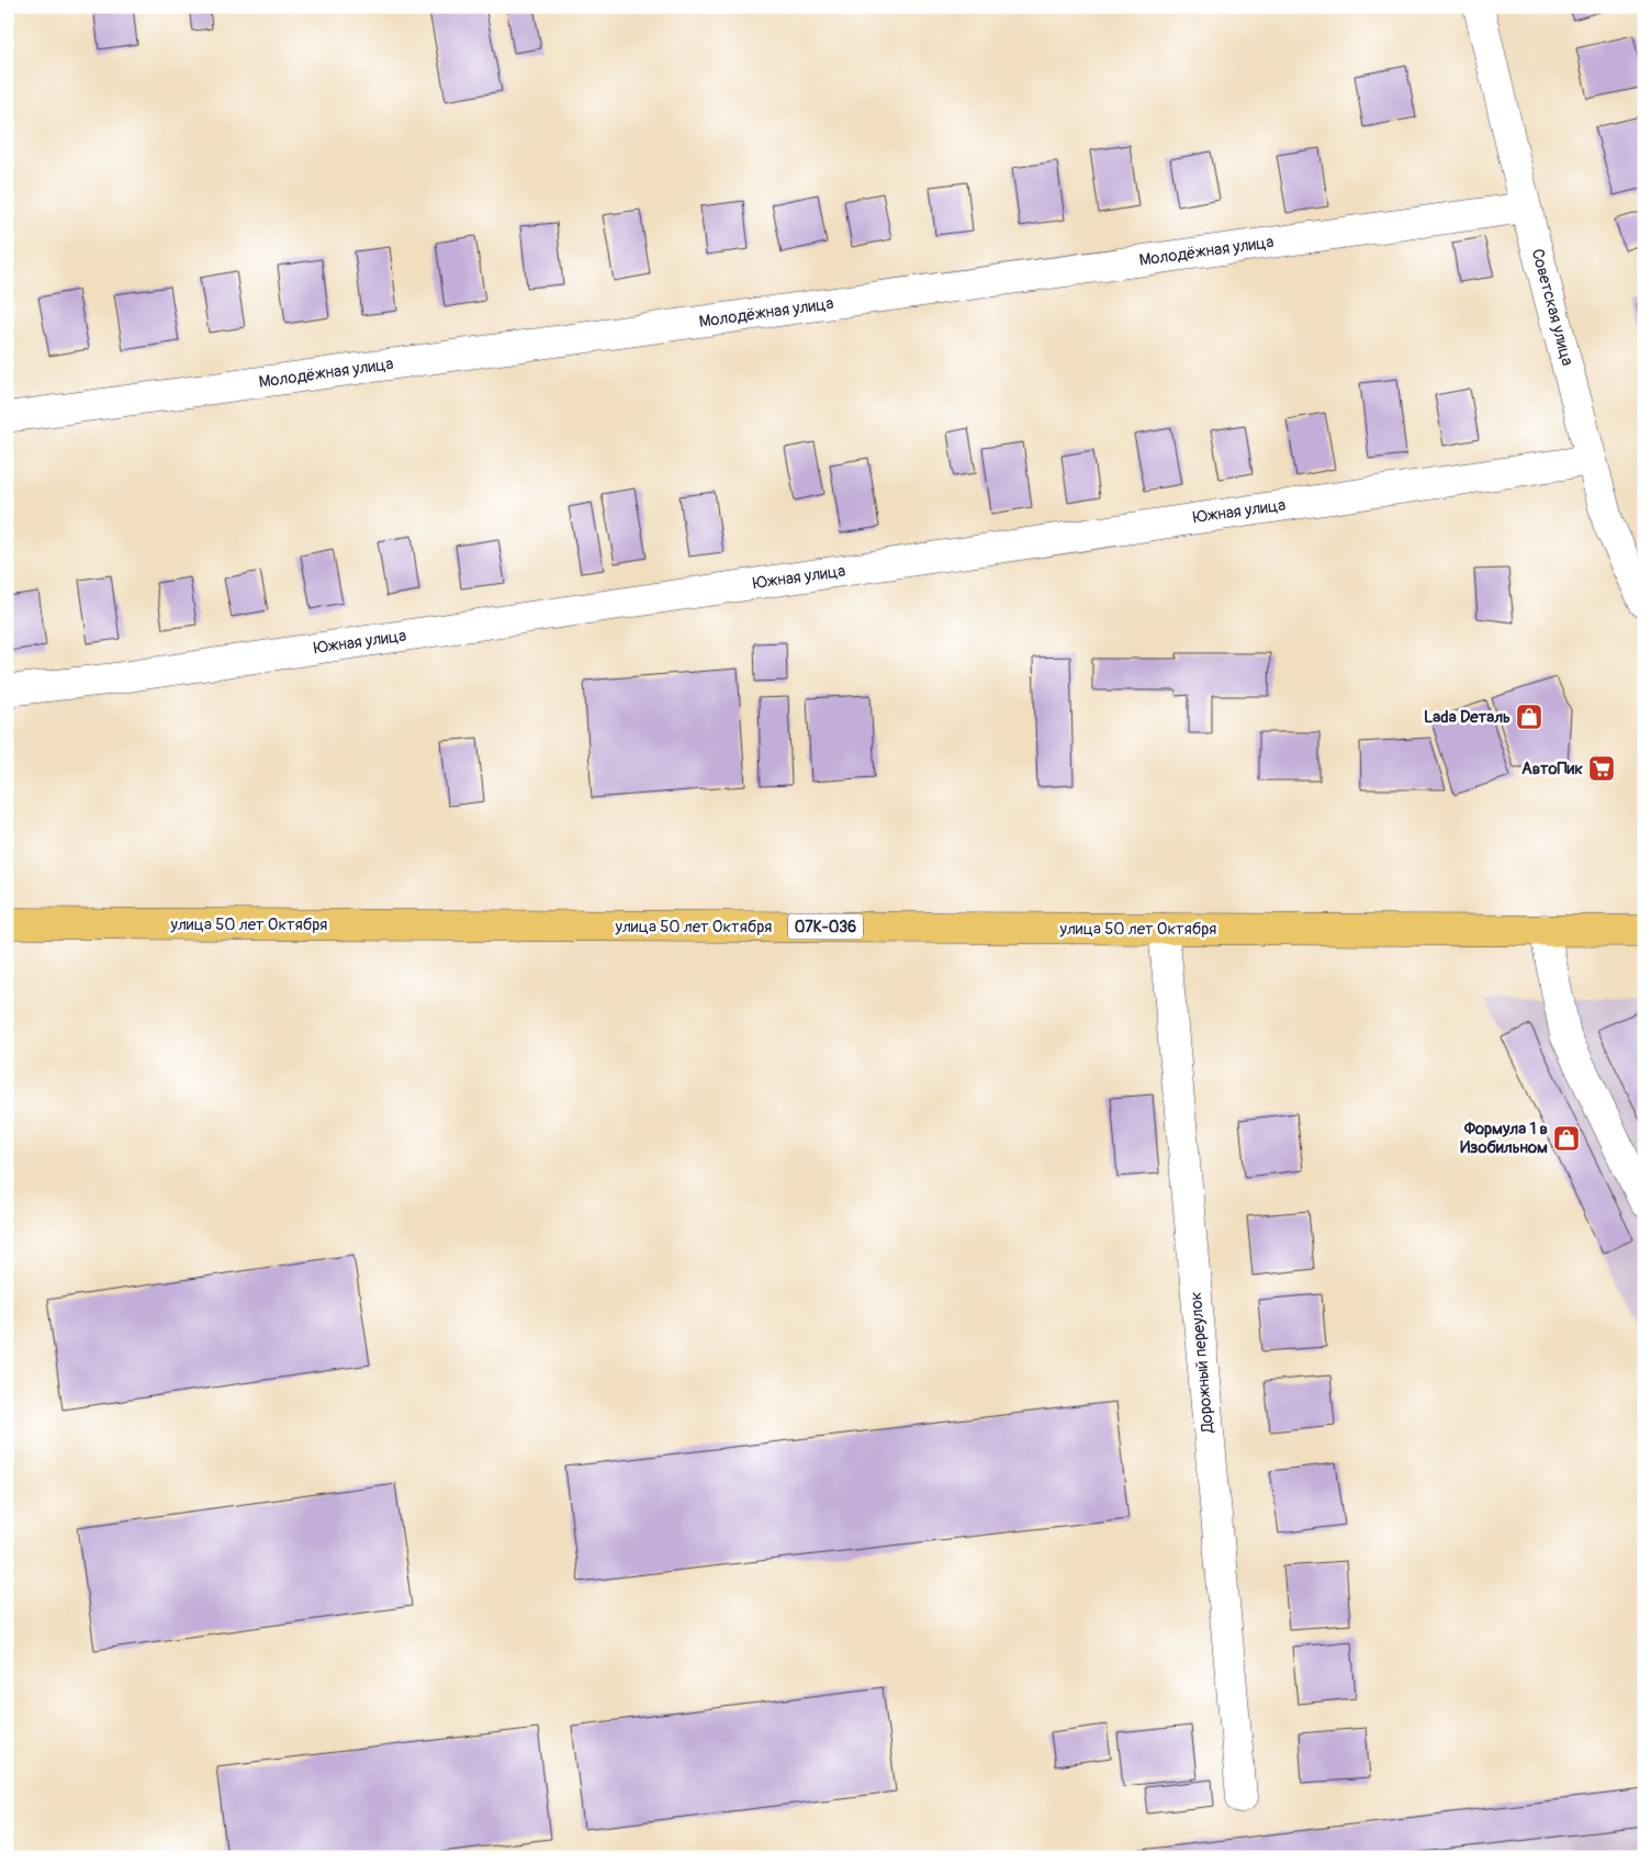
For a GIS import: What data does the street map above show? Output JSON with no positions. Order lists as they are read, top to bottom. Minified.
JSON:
{"streets":{"main road":["улица 50 лет Октября","07К-036"],"street":["Молодёжная улица","Советская улица","Южная улица","Дорожный переулок"]},"crossings":[["Молодёжная улица","Советская улица"],["Советская улица","Южная улица"],["улица 50 лет Октября","Дорожный переулок"]],"places":{"shop":["Lada Dеталь","Формула 1 в Изобильном"],"supermarket":["АвтоПик"]}}
